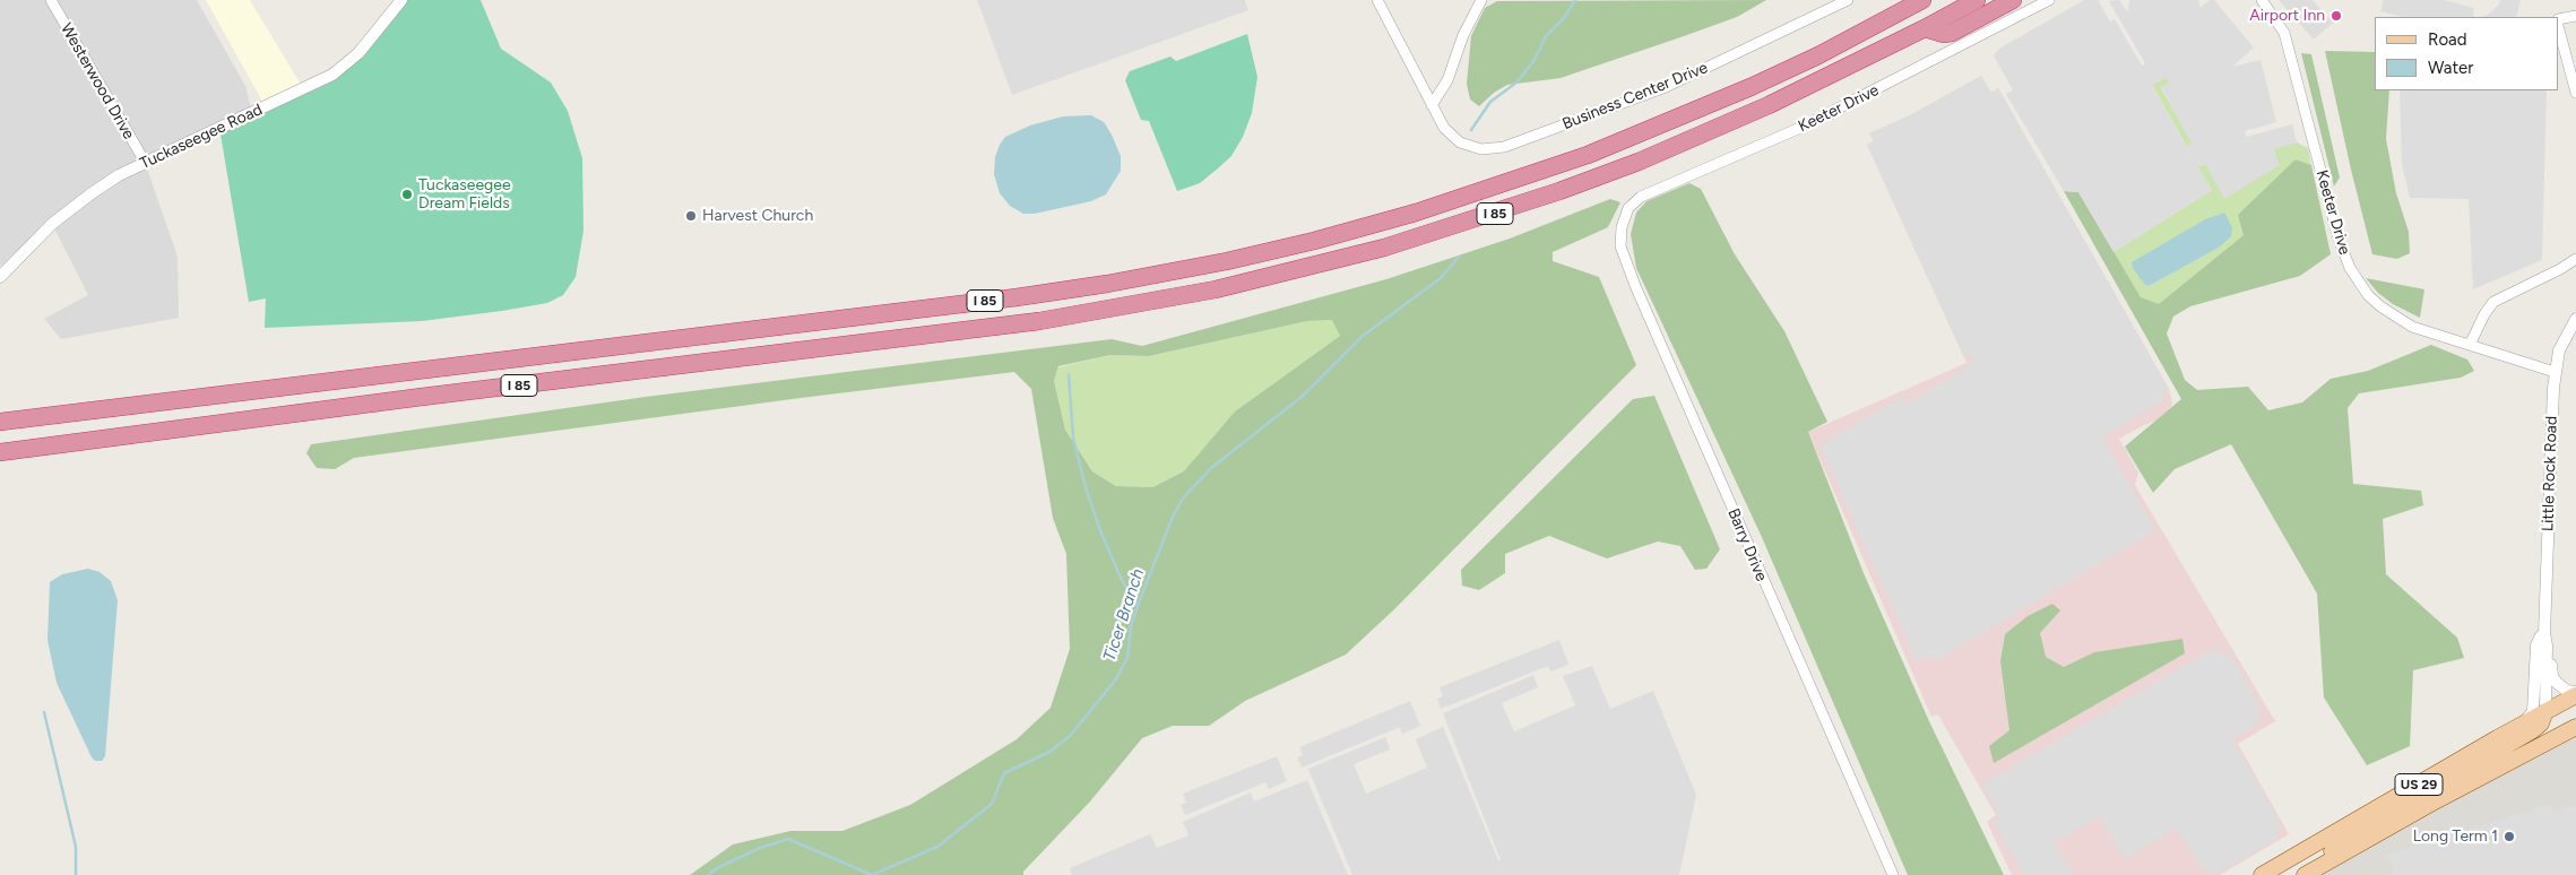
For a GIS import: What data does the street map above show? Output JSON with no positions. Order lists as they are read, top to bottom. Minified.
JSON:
{"streets":{"highway":["I 85"],"main road":["US 29"],"street":["Westerwood Drive","Business Center Drive","Keeter Drive","Tuckaseegee Road","Little Rock Road","Barry Drive"]},"crossings":[["Westerwood Drive","Tuckaseegee Road"],["Keeter Drive","Little Rock Road"],["Keeter Drive","Barry Drive"],["Little Rock Road","US 29"]],"water":["Ticer Branch"],"places":["Airport Inn","Tuckaseegee Dream Fields","Harvest Church","Long Term 1"],"legend":["Road","Water"]}
